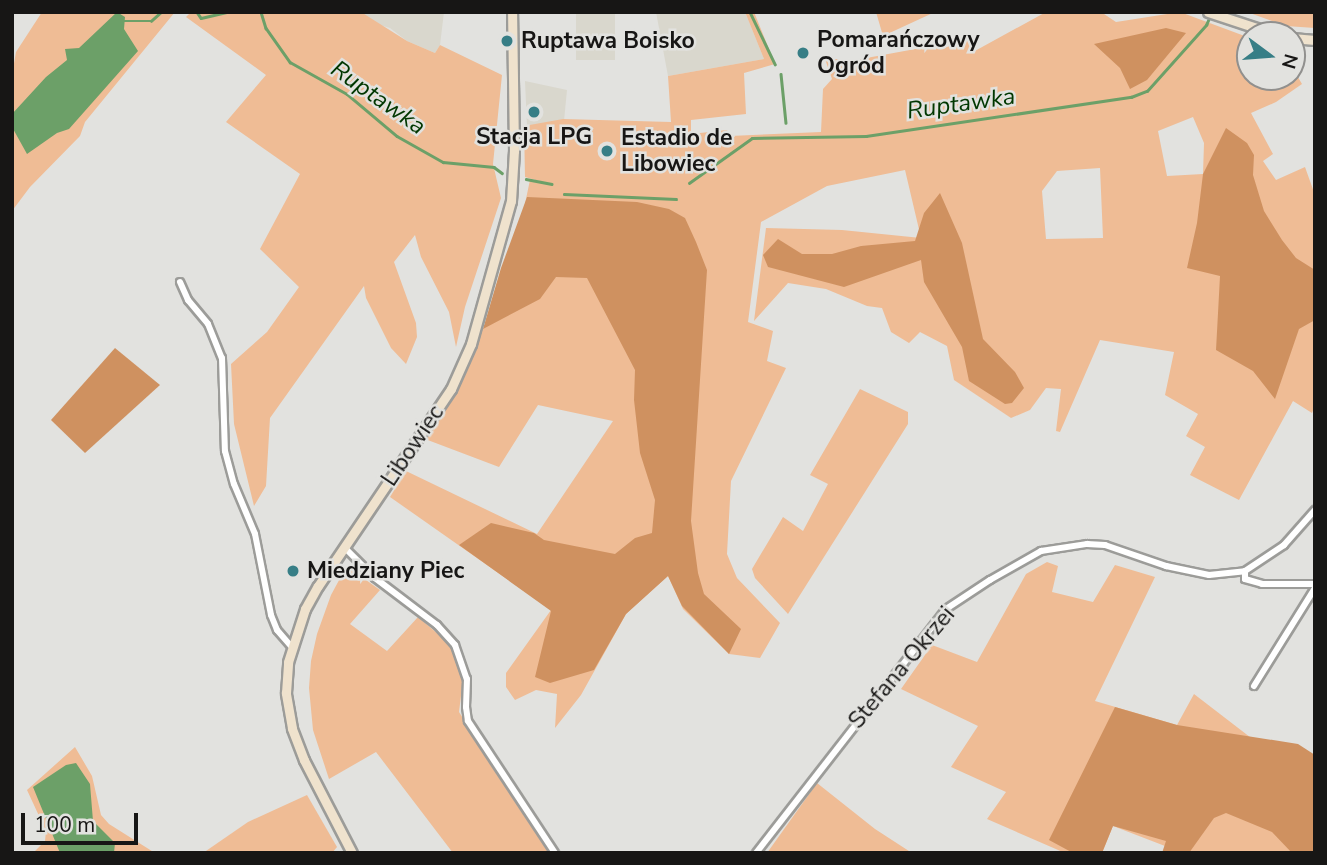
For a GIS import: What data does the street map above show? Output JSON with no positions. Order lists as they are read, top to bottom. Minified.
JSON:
{"streets":{"street":["Libowiec","Stefana Okrzei"]},"water":["Ruptawka"],"places":["Ruptawa Boisko","Pomarańczowy Ogród","Stacja LPG","Estadio de Libowiec","Miedziany Piec"],"scale_bar":"100 m","north":"right"}
